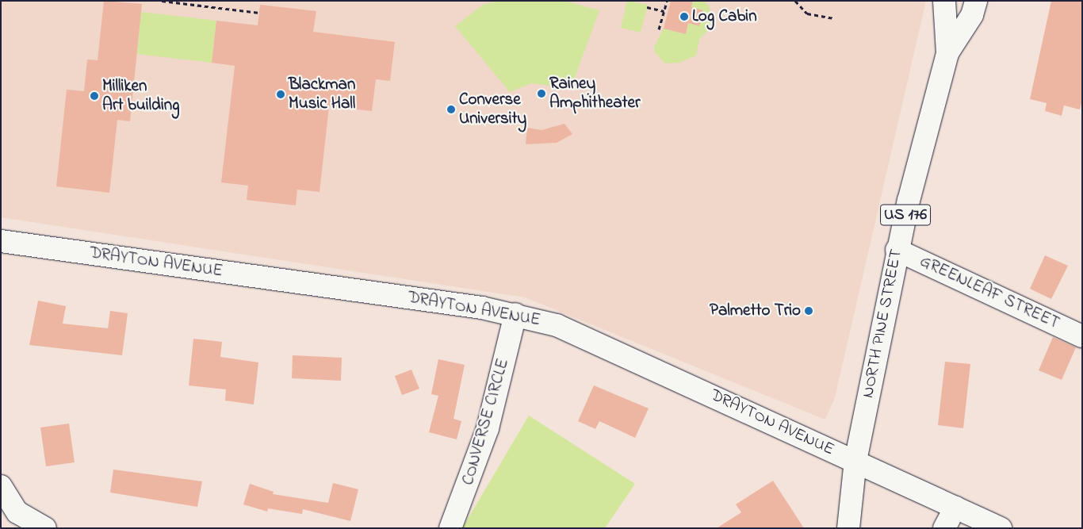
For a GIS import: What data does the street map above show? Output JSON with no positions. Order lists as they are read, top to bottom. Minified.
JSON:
{"streets":{"main road":["US 176","DRAYTON AVENUE","GREENLEAF STREET","NORTH PINE STREET","CONVERSE CIRCLE"]},"crossings":[["DRAYTON AVENUE","NORTH PINE STREET"],["DRAYTON AVENUE","CONVERSE CIRCLE"],["GREENLEAF STREET","NORTH PINE STREET"]],"places":["Log Cabin","Rainey Amphitheater","Blackman Music Hall","Milliken Art building","Converse University","Palmetto Trio"]}
